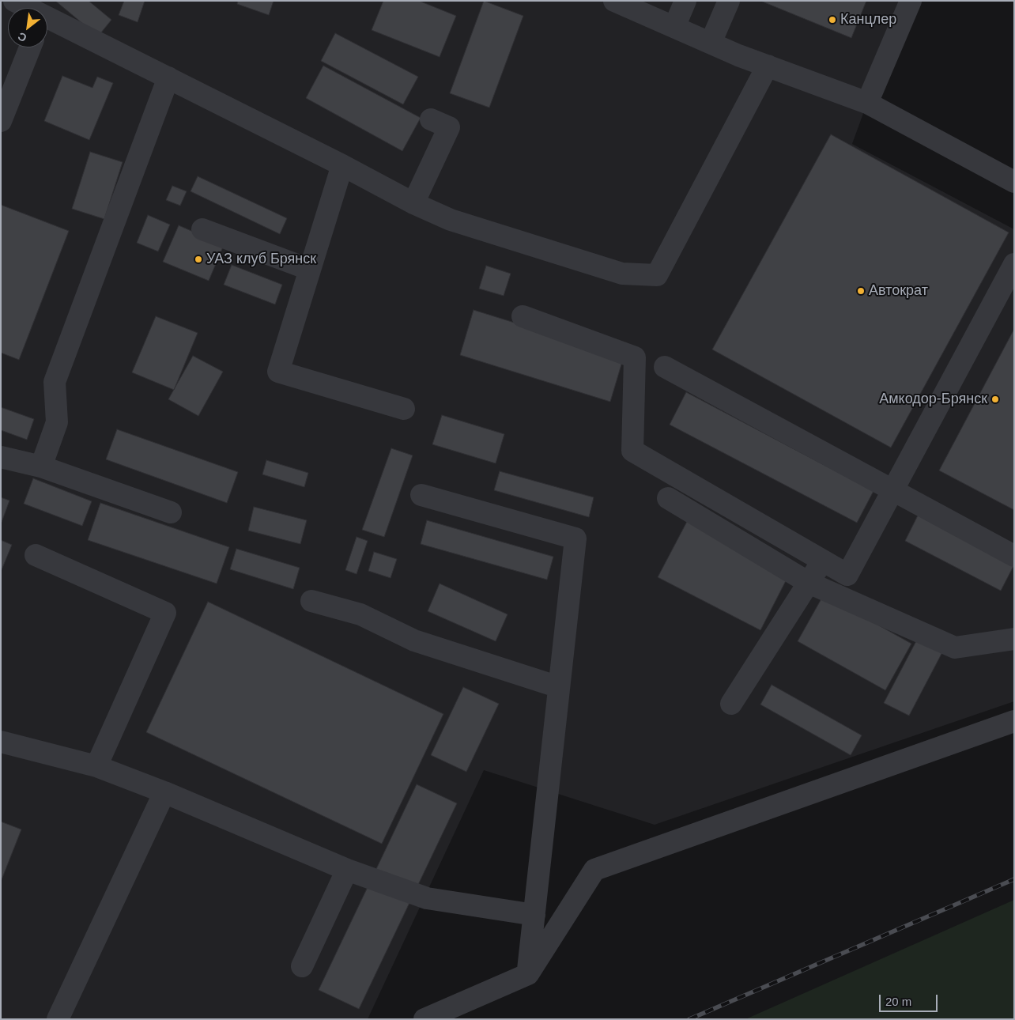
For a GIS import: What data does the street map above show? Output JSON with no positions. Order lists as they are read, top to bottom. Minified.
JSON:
{"places":["Канцлер","УАЗ клуб Брянск","Автократ","Амкодор-Брянск"],"scale_bar":"20 m","north":"bottom left"}
